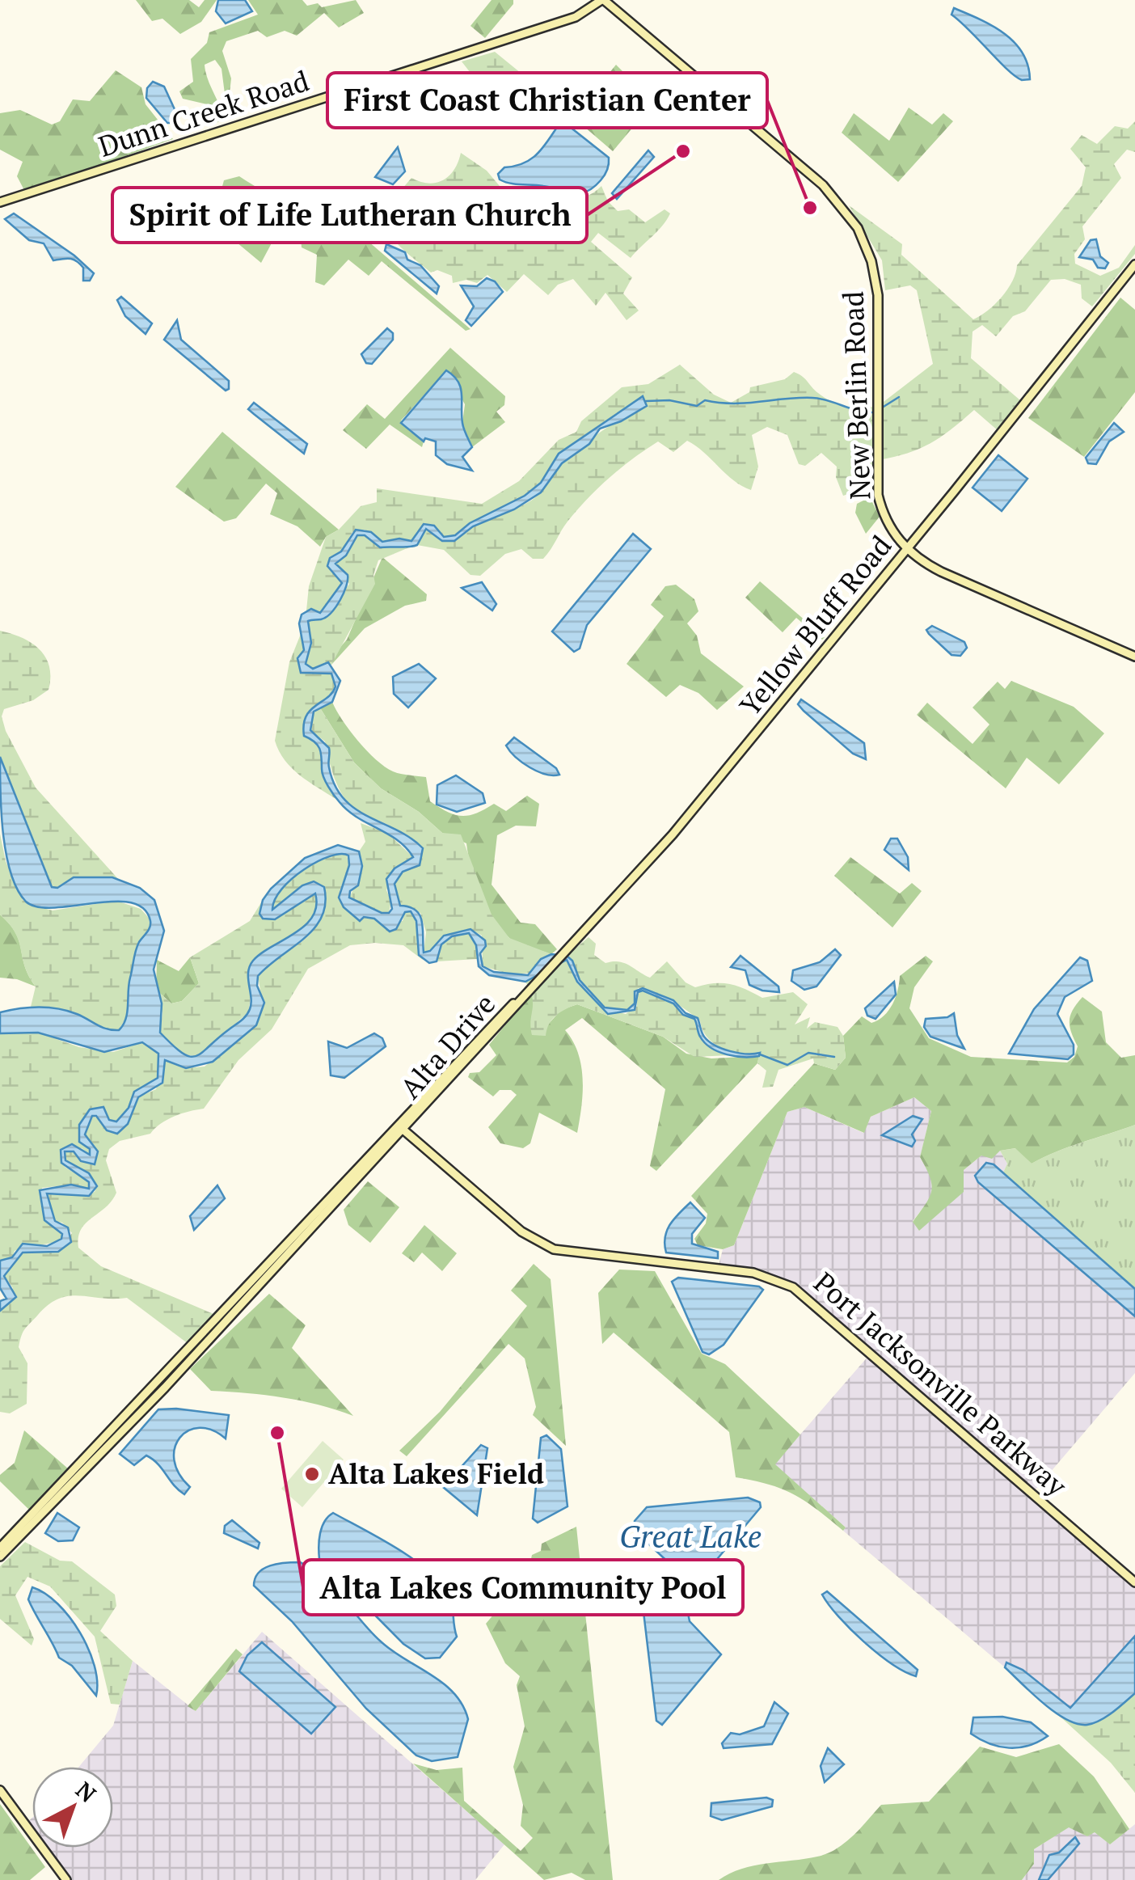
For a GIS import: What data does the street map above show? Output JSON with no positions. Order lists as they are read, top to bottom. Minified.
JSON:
{"streets":{"street":["Dunn Creek Road","New Berlin Road","Yellow Bluff Road","Alta Drive","Port Jacksonville Parkway"]},"crossings":[["Dunn Creek Road","New Berlin Road"],["New Berlin Road","Yellow Bluff Road"],["Yellow Bluff Road","Alta Drive"],["Alta Drive","Port Jacksonville Parkway"]],"water":["Great Lake"],"places":["Spirit of Life Lutheran Church","First Coast Christian Center","Alta Lakes Community Pool","Alta Lakes Field"],"north":"top right"}
